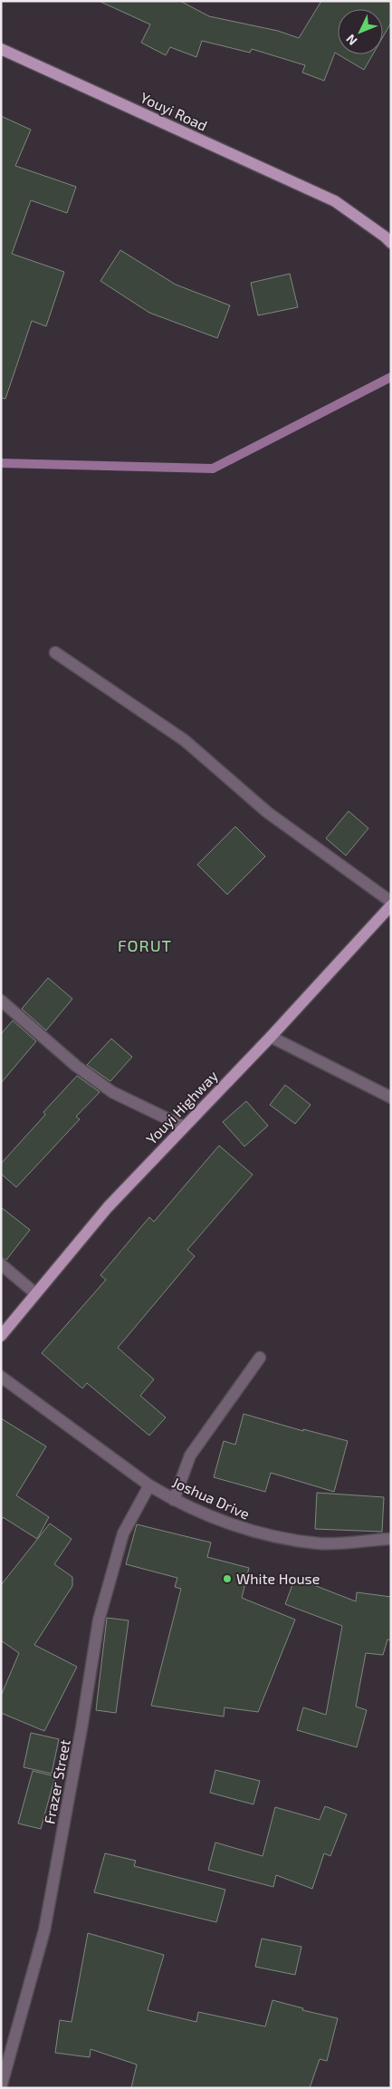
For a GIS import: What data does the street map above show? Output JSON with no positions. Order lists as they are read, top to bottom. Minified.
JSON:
{"streets":{"main road":["Youyi Road","Youyi Highway"],"street":["Joshua Drive","Frazer Street"]},"crossings":[["Joshua Drive","Frazer Street"]],"districts":["FORUT"],"places":["White House"],"north":"bottom left"}
